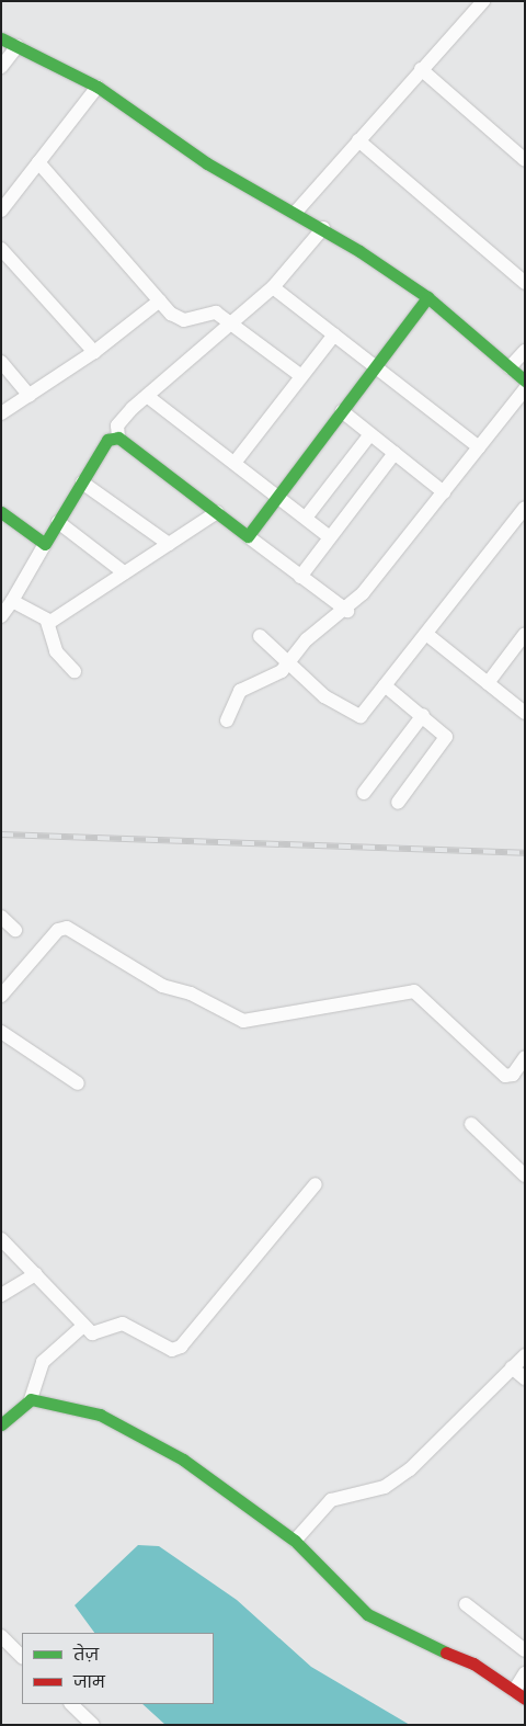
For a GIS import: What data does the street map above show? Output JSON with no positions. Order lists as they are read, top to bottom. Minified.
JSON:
{"legend":["तेज़","जाम"]}
